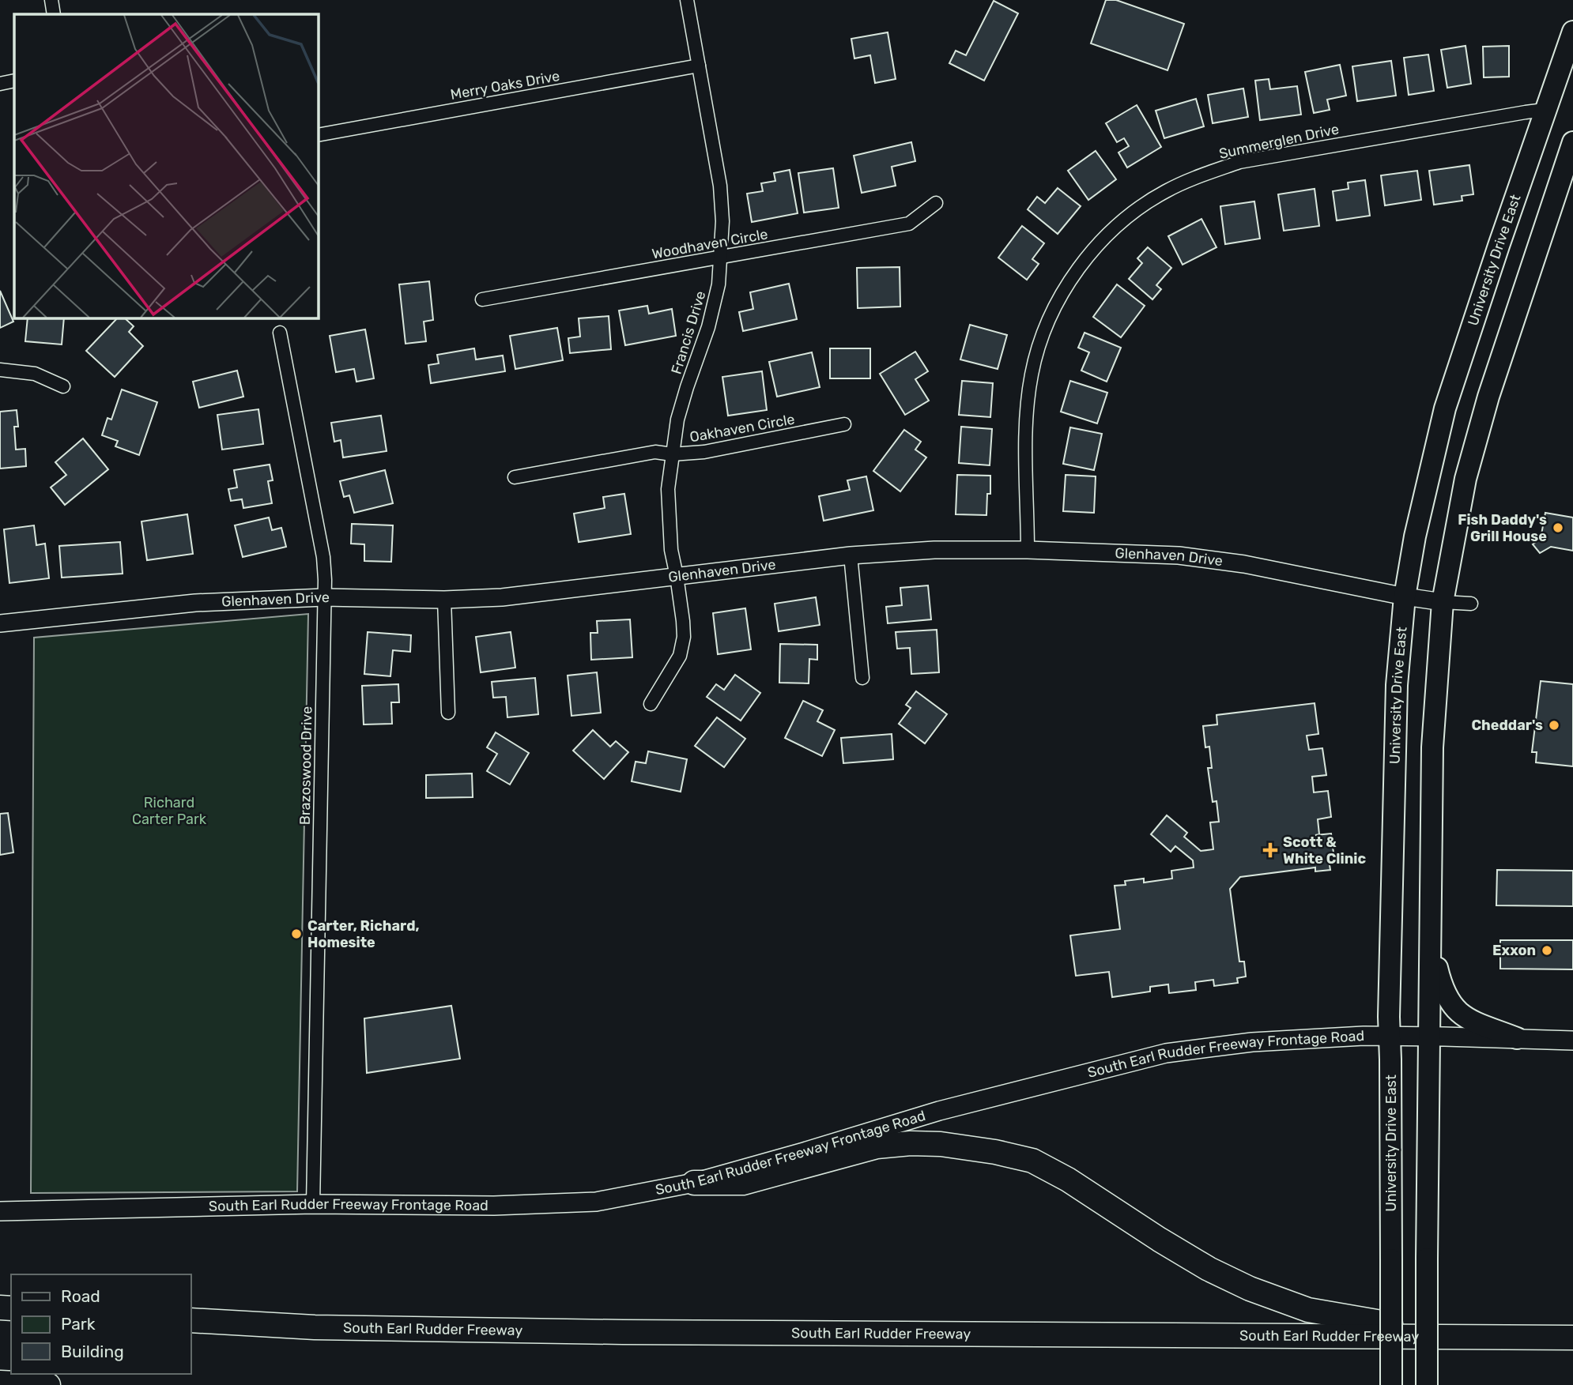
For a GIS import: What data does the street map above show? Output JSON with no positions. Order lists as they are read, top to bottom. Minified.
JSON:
{"streets":{"highway":["South Earl Rudder Freeway"],"main road":["University Drive East","South Earl Rudder Freeway Frontage Road"],"street":["Merry Oaks Drive","Summerglen Drive","Woodhaven Circle","Francis Drive","Oakhaven Circle","Glenhaven Drive","Brazoswood Drive"]},"crossings":[["Merry Oaks Drive","Francis Drive"],["Summerglen Drive","University Drive East"],["Summerglen Drive","Glenhaven Drive"],["Woodhaven Circle","Francis Drive"],["University Drive East","Glenhaven Drive"],["University Drive East","South Earl Rudder Freeway Frontage Road"],["Francis Drive","Oakhaven Circle"],["Francis Drive","Glenhaven Drive"],["Glenhaven Drive","Brazoswood Drive"],["Brazoswood Drive","South Earl Rudder Freeway Frontage Road"]],"parks":["Richard Carter Park"],"places":{"other":["Fish Daddy's Grill House","Cheddar's","Carter, Richard, Homesite","Exxon"],"health":["Scott & White Clinic"]},"legend":["Road","Park","Building"]}
